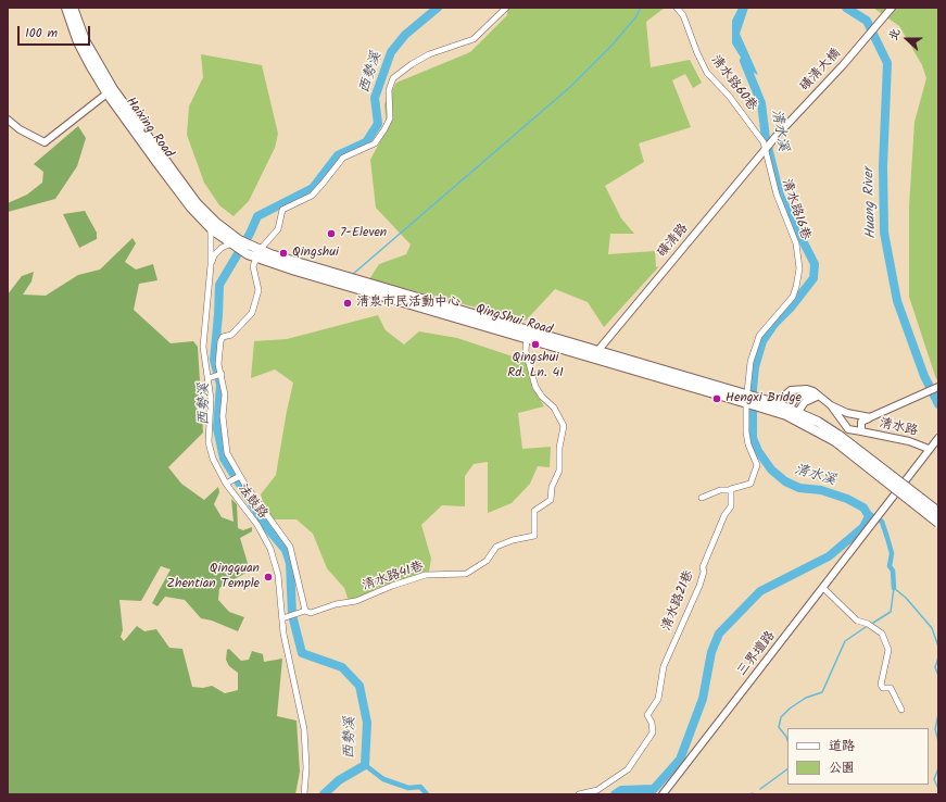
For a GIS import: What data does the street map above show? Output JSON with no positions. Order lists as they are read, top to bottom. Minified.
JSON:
{"streets":{"main road":["Haixing Road","QingShui Road"],"street":["磺清大橋","清水路60巷","清水路16巷","磺清路","清水路","法鼓路","清水路41巷","清水路21巷","三界壇路"]},"crossings":[["磺清大橋","清水路60巷"],["磺清大橋","清水路16巷"],["磺清大橋","磺清路"],["清水路60巷","清水路16巷"],["清水路60巷","磺清路"],["Haixing Road","QingShui Road"],["Haixing Road","法鼓路"],["清水路16巷","磺清路"],["清水路16巷","QingShui Road"],["磺清路","QingShui Road"],["QingShui Road","清水路"],["QingShui Road","清水路41巷"],["清水路","三界壇路"],["法鼓路","清水路41巷"]],"water":["西勢溪","清水溪","Huang River"],"places":["7-Eleven","Qingshui","清泉市民活動中心","Qingshui Rd. Ln. 41","Hengxi Bridge","Qingquan Zhentian Temple"],"legend":["道路","公園"],"scale_bar":"100 m","north":"left"}
